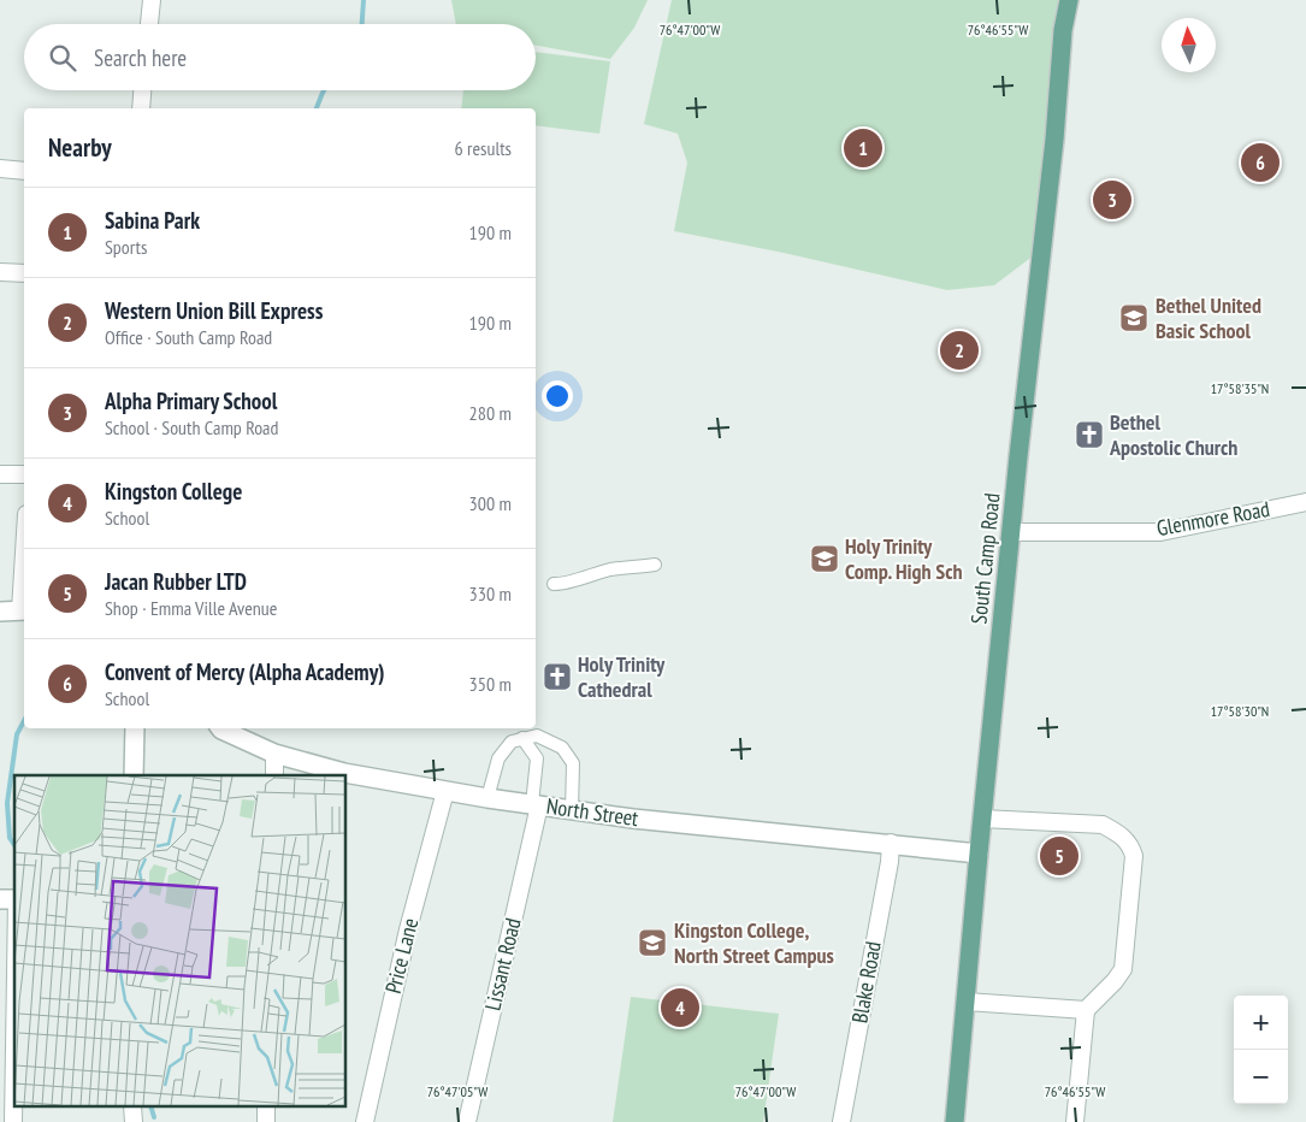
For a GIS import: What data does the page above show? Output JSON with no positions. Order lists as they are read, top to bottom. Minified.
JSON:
{"streets":{"main road":["South Camp Road"],"street":["Glenmore Road","North Street","Price Lane","Lissant Road","Blake Road"]},"crossings":[["Glenmore Road","South Camp Road"],["South Camp Road","North Street"],["North Street","Price Lane"],["North Street","Lissant Road"],["North Street","Blake Road"]],"places":{"school or university":["Bethel United Basic School","Holy Trinity Comp. High Sch","Kingston College, North Street Campus"],"church":["Bethel Apostolic Church","Holy Trinity Cathedral"]},"north":"top","page":{"search":"Search here","heading":["Nearby","6 results"],"pins":["1","6","3","2","5","4"],"list":[{"mark":"1","name":"Sabina Park","note":"Sports","value":"190 m"},{"mark":"2","name":"Western Union Bill Express","note":"Office · South Camp Road","value":"190 m"},{"mark":"3","name":"Alpha Primary School","note":"School · South Camp Road","value":"280 m"},{"mark":"4","name":"Kingston College","note":"School","value":"300 m"},{"mark":"5","name":"Jacan Rubber LTD","note":"Shop · Emma Ville Avenue","value":"330 m"},{"mark":"6","name":"Convent of Mercy (Alpha Academy)","note":"School","value":"350 m"}],"map_buttons":["+","−"]},"coordinates":["76°47'00\"W","76°46'55\"W","17°58'35\"N","17°58'30\"N","76°47'05\"W"]}
